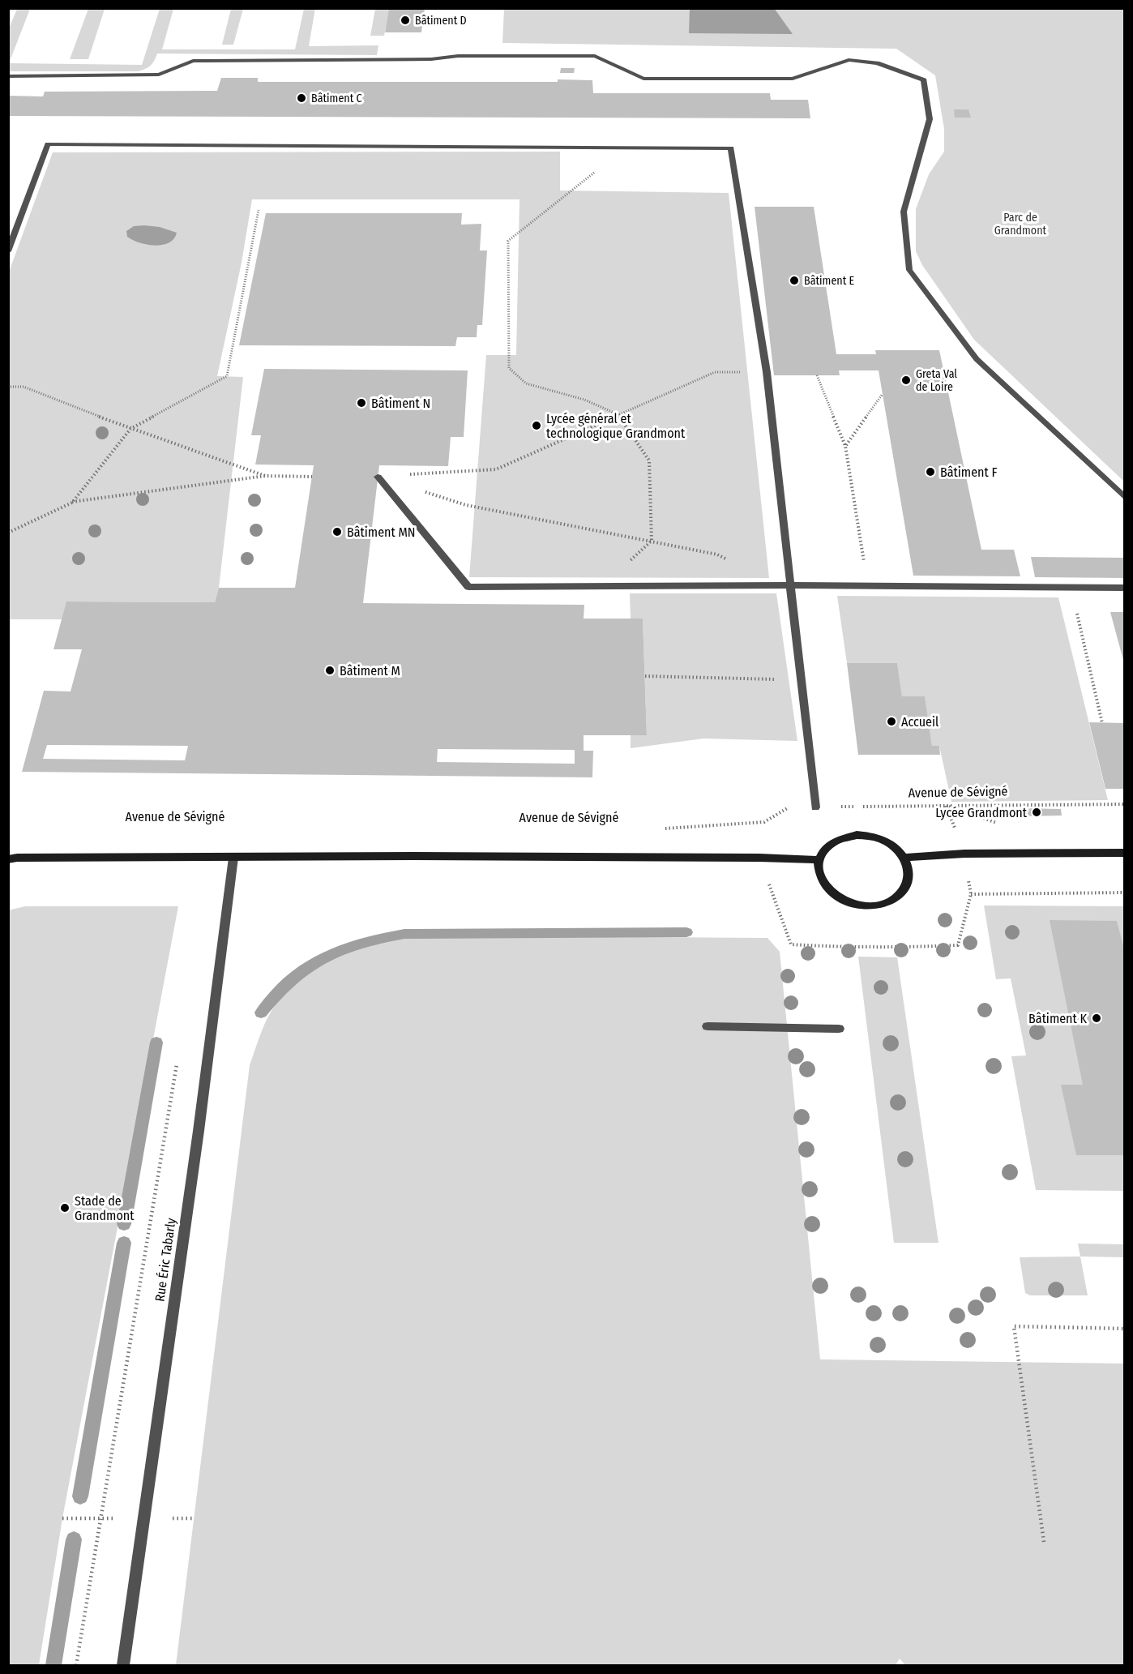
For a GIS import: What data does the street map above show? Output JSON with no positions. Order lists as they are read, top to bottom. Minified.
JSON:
{"streets":{"street":["Rue Éric Tabarly"],"path":["Avenue de Sévigné"]},"parks":["Parc de Grandmont"],"places":["Bâtiment D","Bâtiment C","Bâtiment E","Greta Val de Loire","Bâtiment N","Lycée général et technologique Grandmont","Bâtiment F","Bâtiment MN","Bâtiment M","Accueil","Lycée Grandmont","Bâtiment K","Stade de Grandmont"]}
